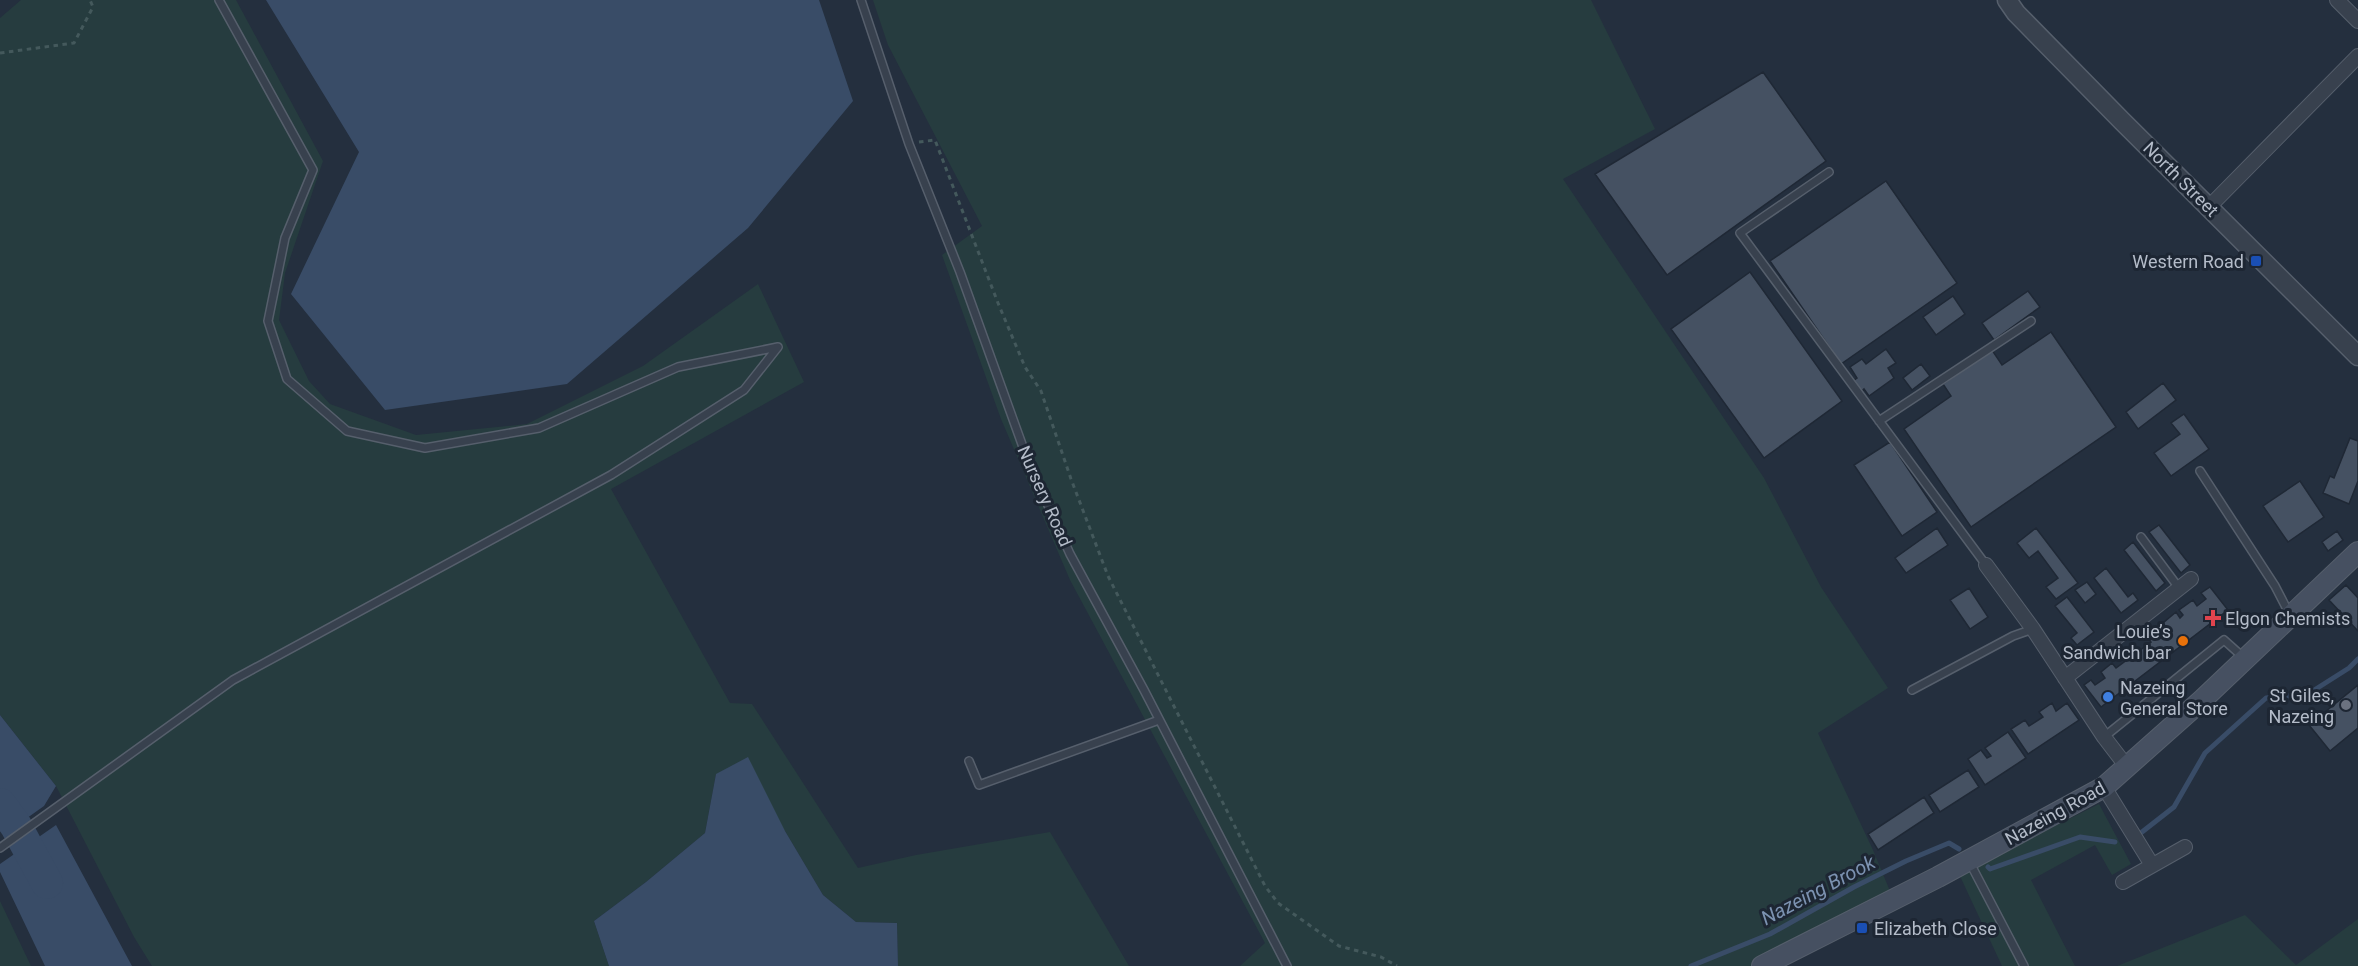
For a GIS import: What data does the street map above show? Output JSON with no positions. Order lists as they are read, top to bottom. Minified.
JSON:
{"streets":{"main road":["Nazeing Road"],"street":["North Street"],"lane":["Nursery Road"]},"water":["Nazeing Brook"],"places":{"transit":["Western Road","Elizabeth Close"],"health":["Elgon Chemists"],"other":["Louie’s Sandwich bar","Nazeing General Store","St Giles, Nazeing"]}}
